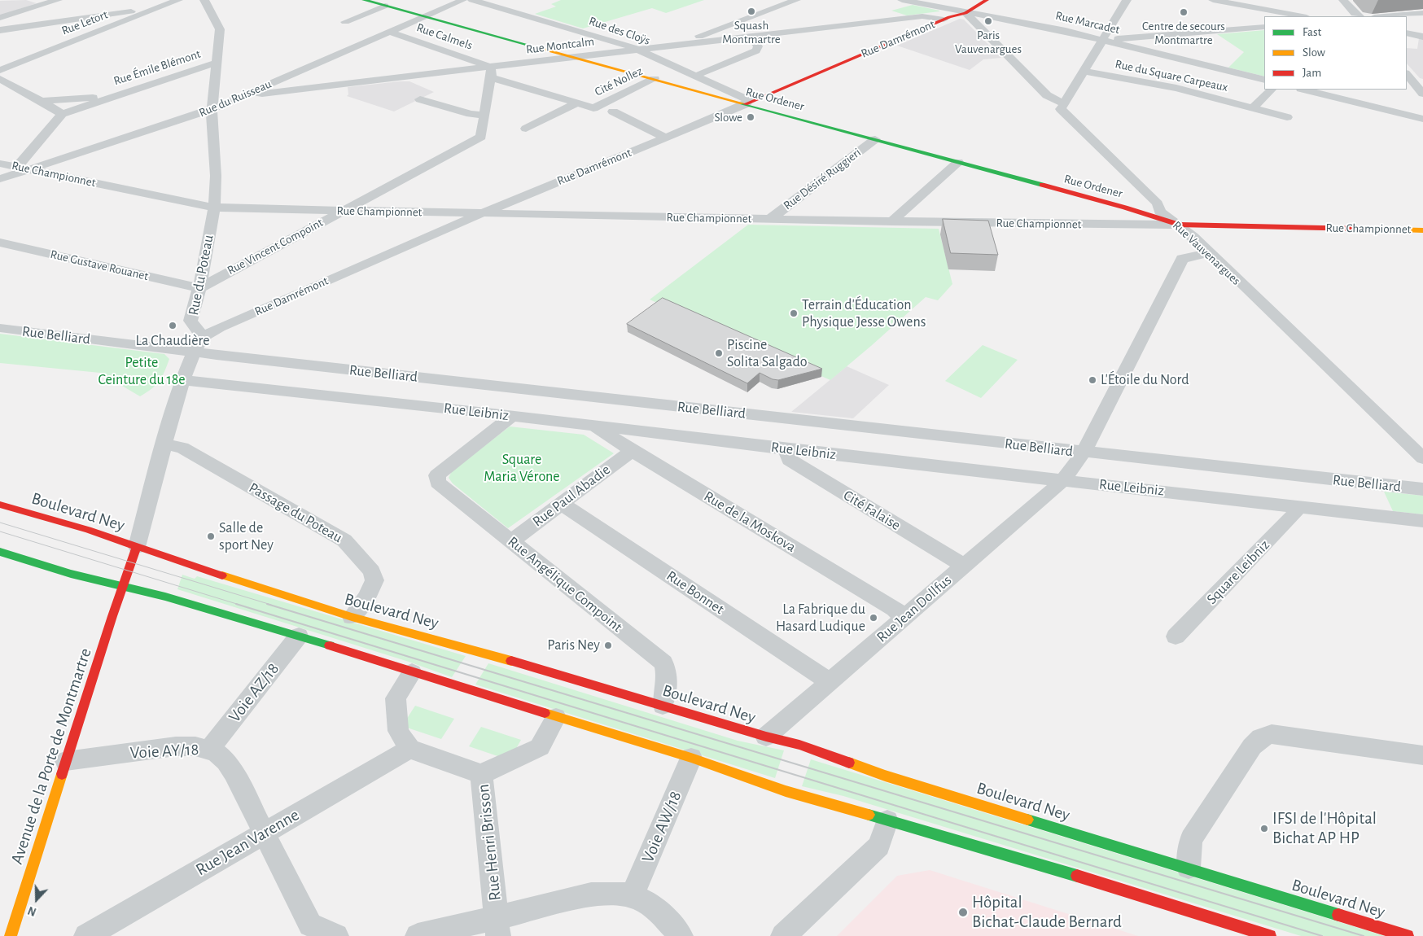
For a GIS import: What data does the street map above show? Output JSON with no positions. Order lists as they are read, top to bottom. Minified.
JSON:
{"streets":{"main road":["Rue Damrémont","Rue Ordener","Rue Championnet","Rue du Poteau","Boulevard Ney","Avenue de la Porte de Montmartre"],"street":["Rue Letort","Rue Marcadet","Rue des Cloÿs","Rue Calmels","Rue Montcalm","Rue Émile Blémont","Rue du Square Carpeaux","Cité Nollez","Rue du Ruisseau","Rue Désiré Ruggieri","Rue Vincent Compoint","Rue Vauvenargues","Rue Gustave Rouanet","Rue Belliard","Rue Leibniz","Rue Paul Abadie","Cité Falaise","Passage du Poteau","Rue de la Moskova","Square Leibniz","Rue Angélique Compoint","Rue Bonnet","Rue Jean Dollfus","Voie AZ/18","Voie AY/18","Voie AW/18","Rue Jean Varenne","Rue Henri Brisson"]},"crossings":[["Rue Marcadet","Rue Damrémont"],["Rue des Cloÿs","Rue Damrémont"],["Rue des Cloÿs","Rue Montcalm"],["Rue des Cloÿs","Rue Ordener"],["Rue Calmels","Rue Montcalm"],["Rue Calmels","Cité Nollez"],["Rue Calmels","Rue du Ruisseau"],["Rue Damrémont","Rue Montcalm"],["Rue Damrémont","Rue Ordener"],["Rue Damrémont","Rue Championnet"],["Rue Damrémont","Rue du Poteau"],["Rue Montcalm","Rue du Ruisseau"],["Rue Montcalm","Rue Ordener"],["Rue Émile Blémont","Rue du Poteau"],["Cité Nollez","Rue Ordener"],["Rue du Ruisseau","Rue Ordener"],["Rue du Ruisseau","Rue Championnet"],["Rue du Ruisseau","Rue du Poteau"],["Rue Ordener","Rue Championnet"],["Rue Ordener","Rue Désiré Ruggieri"],["Rue Ordener","Rue Vauvenargues"],["Rue Championnet","Rue Désiré Ruggieri"],["Rue Championnet","Rue Vincent Compoint"],["Rue Championnet","Rue Vauvenargues"],["Rue Championnet","Rue du Poteau"],["Rue Vincent Compoint","Rue Gustave Rouanet"],["Rue Vincent Compoint","Rue du Poteau"],["Rue Vauvenargues","Rue Jean Dollfus"],["Rue Gustave Rouanet","Rue du Poteau"],["Rue du Poteau","Rue Belliard"],["Rue du Poteau","Rue Leibniz"],["Rue du Poteau","Boulevard Ney"],["Rue du Poteau","Passage du Poteau"],["Rue du Poteau","Avenue de la Porte de Montmartre"],["Rue Belliard","Rue Jean Dollfus"],["Rue Leibniz","Cité Falaise"],["Rue Leibniz","Rue de la Moskova"],["Rue Leibniz","Square Leibniz"],["Rue Leibniz","Rue Angélique Compoint"],["Rue Leibniz","Rue Jean Dollfus"],["Rue Paul Abadie","Rue de la Moskova"],["Rue Paul Abadie","Rue Angélique Compoint"],["Rue Paul Abadie","Rue Bonnet"],["Cité Falaise","Rue Jean Dollfus"],["Boulevard Ney","Passage du Poteau"],["Boulevard Ney","Rue Angélique Compoint"],["Boulevard Ney","Rue Jean Dollfus"],["Rue de la Moskova","Rue Jean Dollfus"],["Rue Bonnet","Rue Jean Dollfus"],["Voie AZ/18","Voie AY/18"],["Voie AY/18","Avenue de la Porte de Montmartre"],["Voie AY/18","Rue Jean Varenne"]],"parks":["Petite Ceinture du 18e","Square Maria Vérone"],"places":["Squash Montmartre","Centre de secours Montmartre","Paris Vauvenargues","Slowe","Terrain d'Éducation Physique Jesse Owens","La Chaudière","Piscine Solita Salgado","L'Étoile du Nord","Salle de sport Ney","La Fabrique du Hasard Ludique","Paris Ney","IFSI de l'Hôpital Bichat AP HP","Hôpital Bichat-Claude Bernard"],"legend":["Fast","Slow","Jam"],"north":"bottom"}
